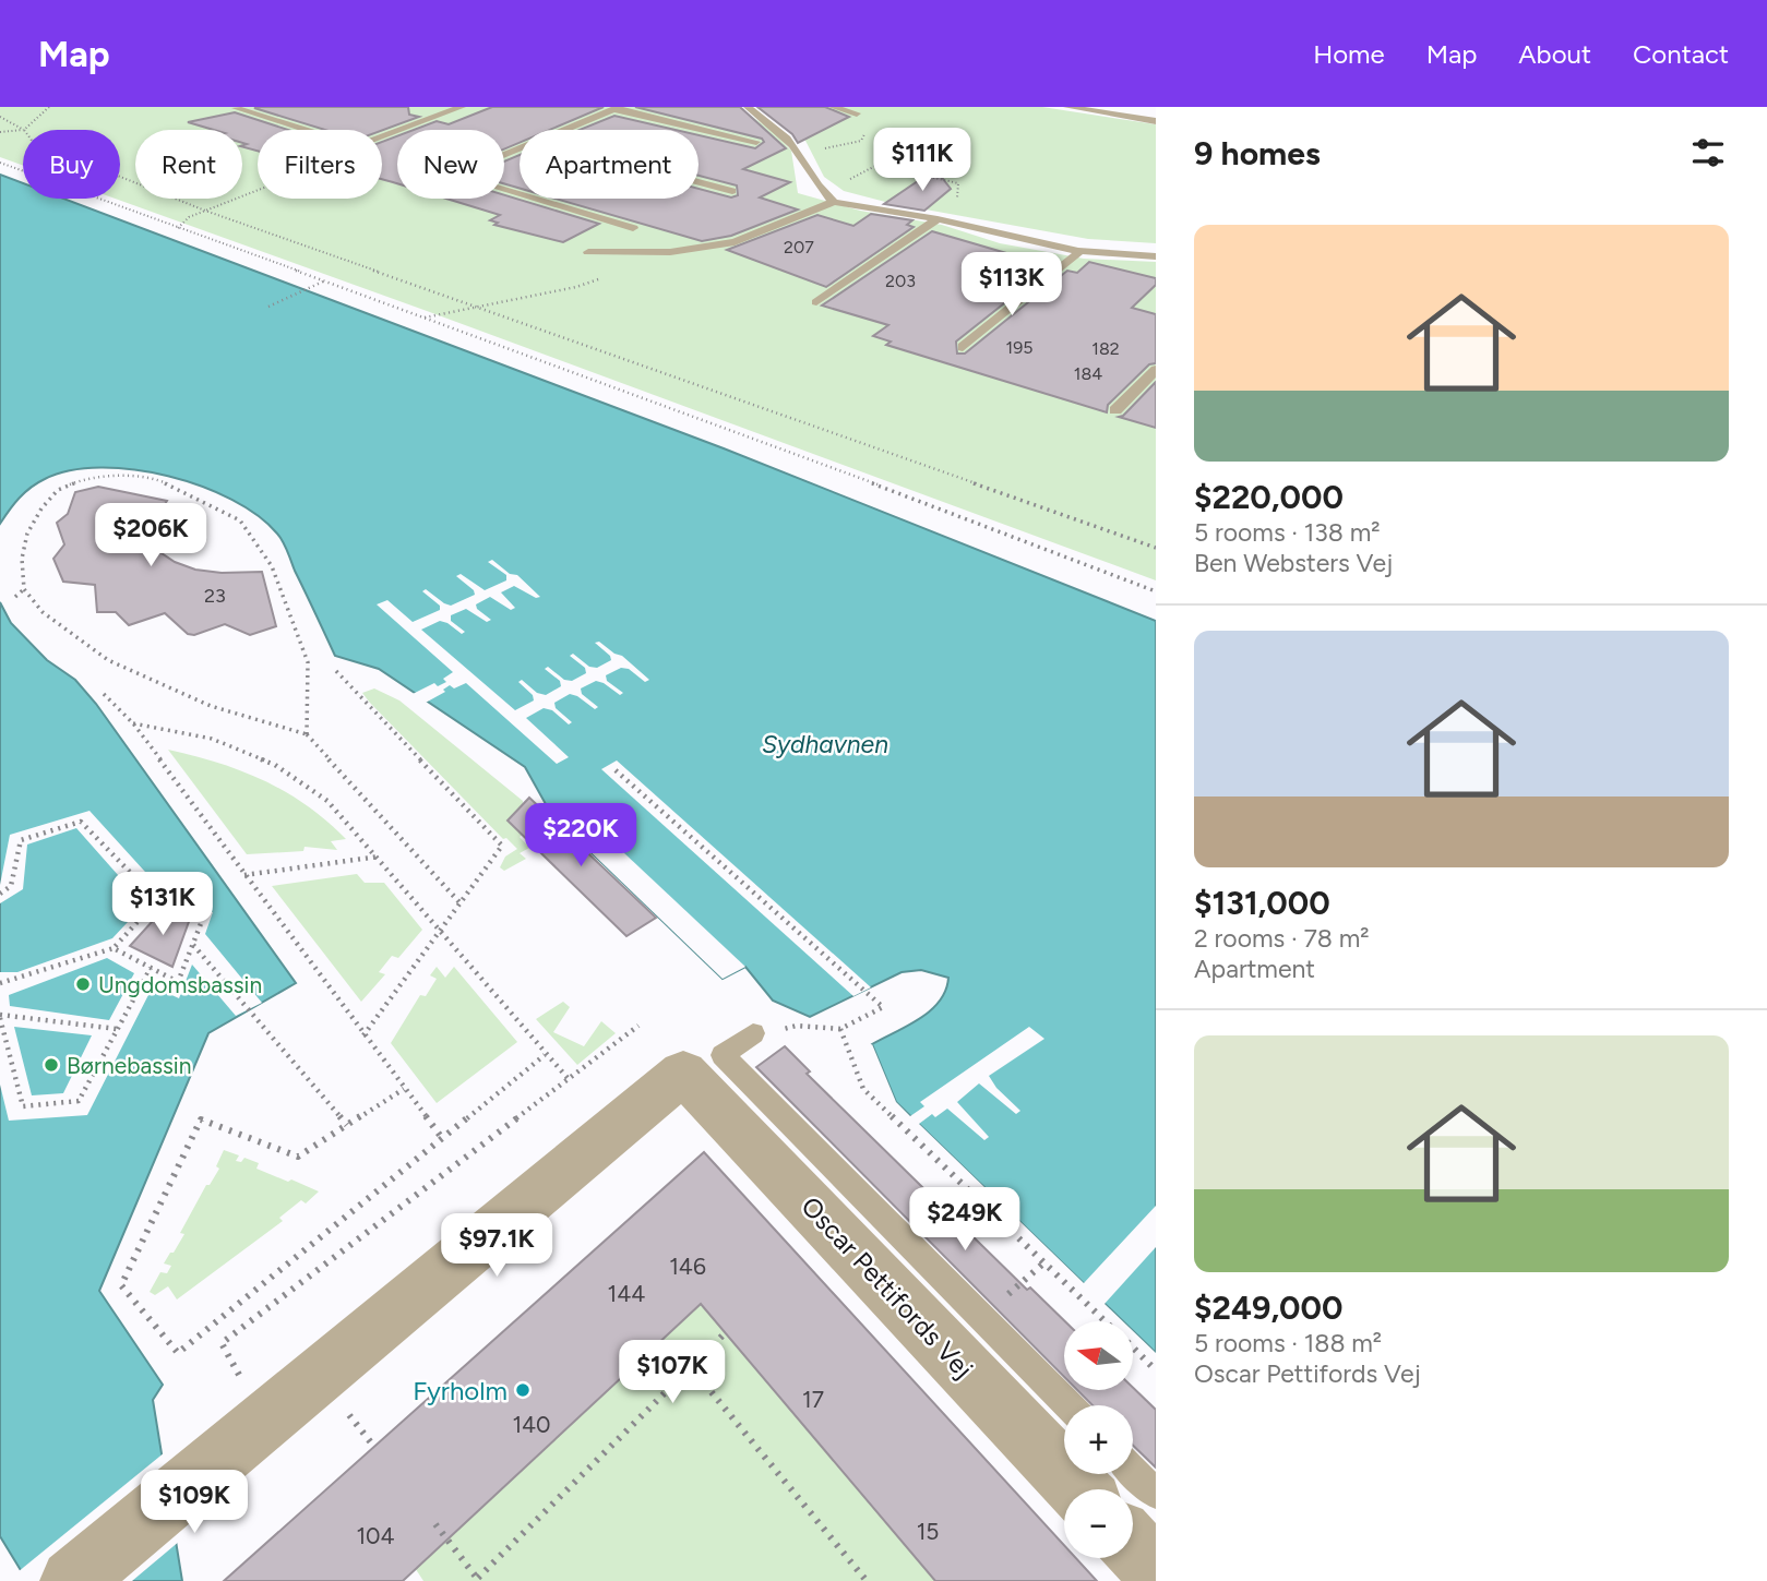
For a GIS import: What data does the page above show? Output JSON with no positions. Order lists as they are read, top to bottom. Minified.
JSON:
{"streets":{"street":["Oscar Pettifords Vej"]},"water":["Sydhavnen"],"places":["Ungdomsbassin","Børnebassin","Fyrholm"],"house_numbers":["207","203","195","182","184","23","146","144","17","140","15","104"],"north":"left","page":{"header":"Map","nav":["Home","Map","About","Contact"],"heading":"9 homes","price":["$111K","$113K","$206K","$220K","$131K","$249K","$97.1K","$107K","$109K"],"chip":["Buy","Rent","Filters","New","Apartment"],"list":[{"name":"$220,000","note":"5 rooms · 138 m² · Ben Websters Vej"},{"name":"$131,000","note":"2 rooms · 78 m² · Apartment"},{"name":"$249,000","note":"5 rooms · 188 m² · Oscar Pettifords Vej"}],"map_buttons":["+","−"]}}
